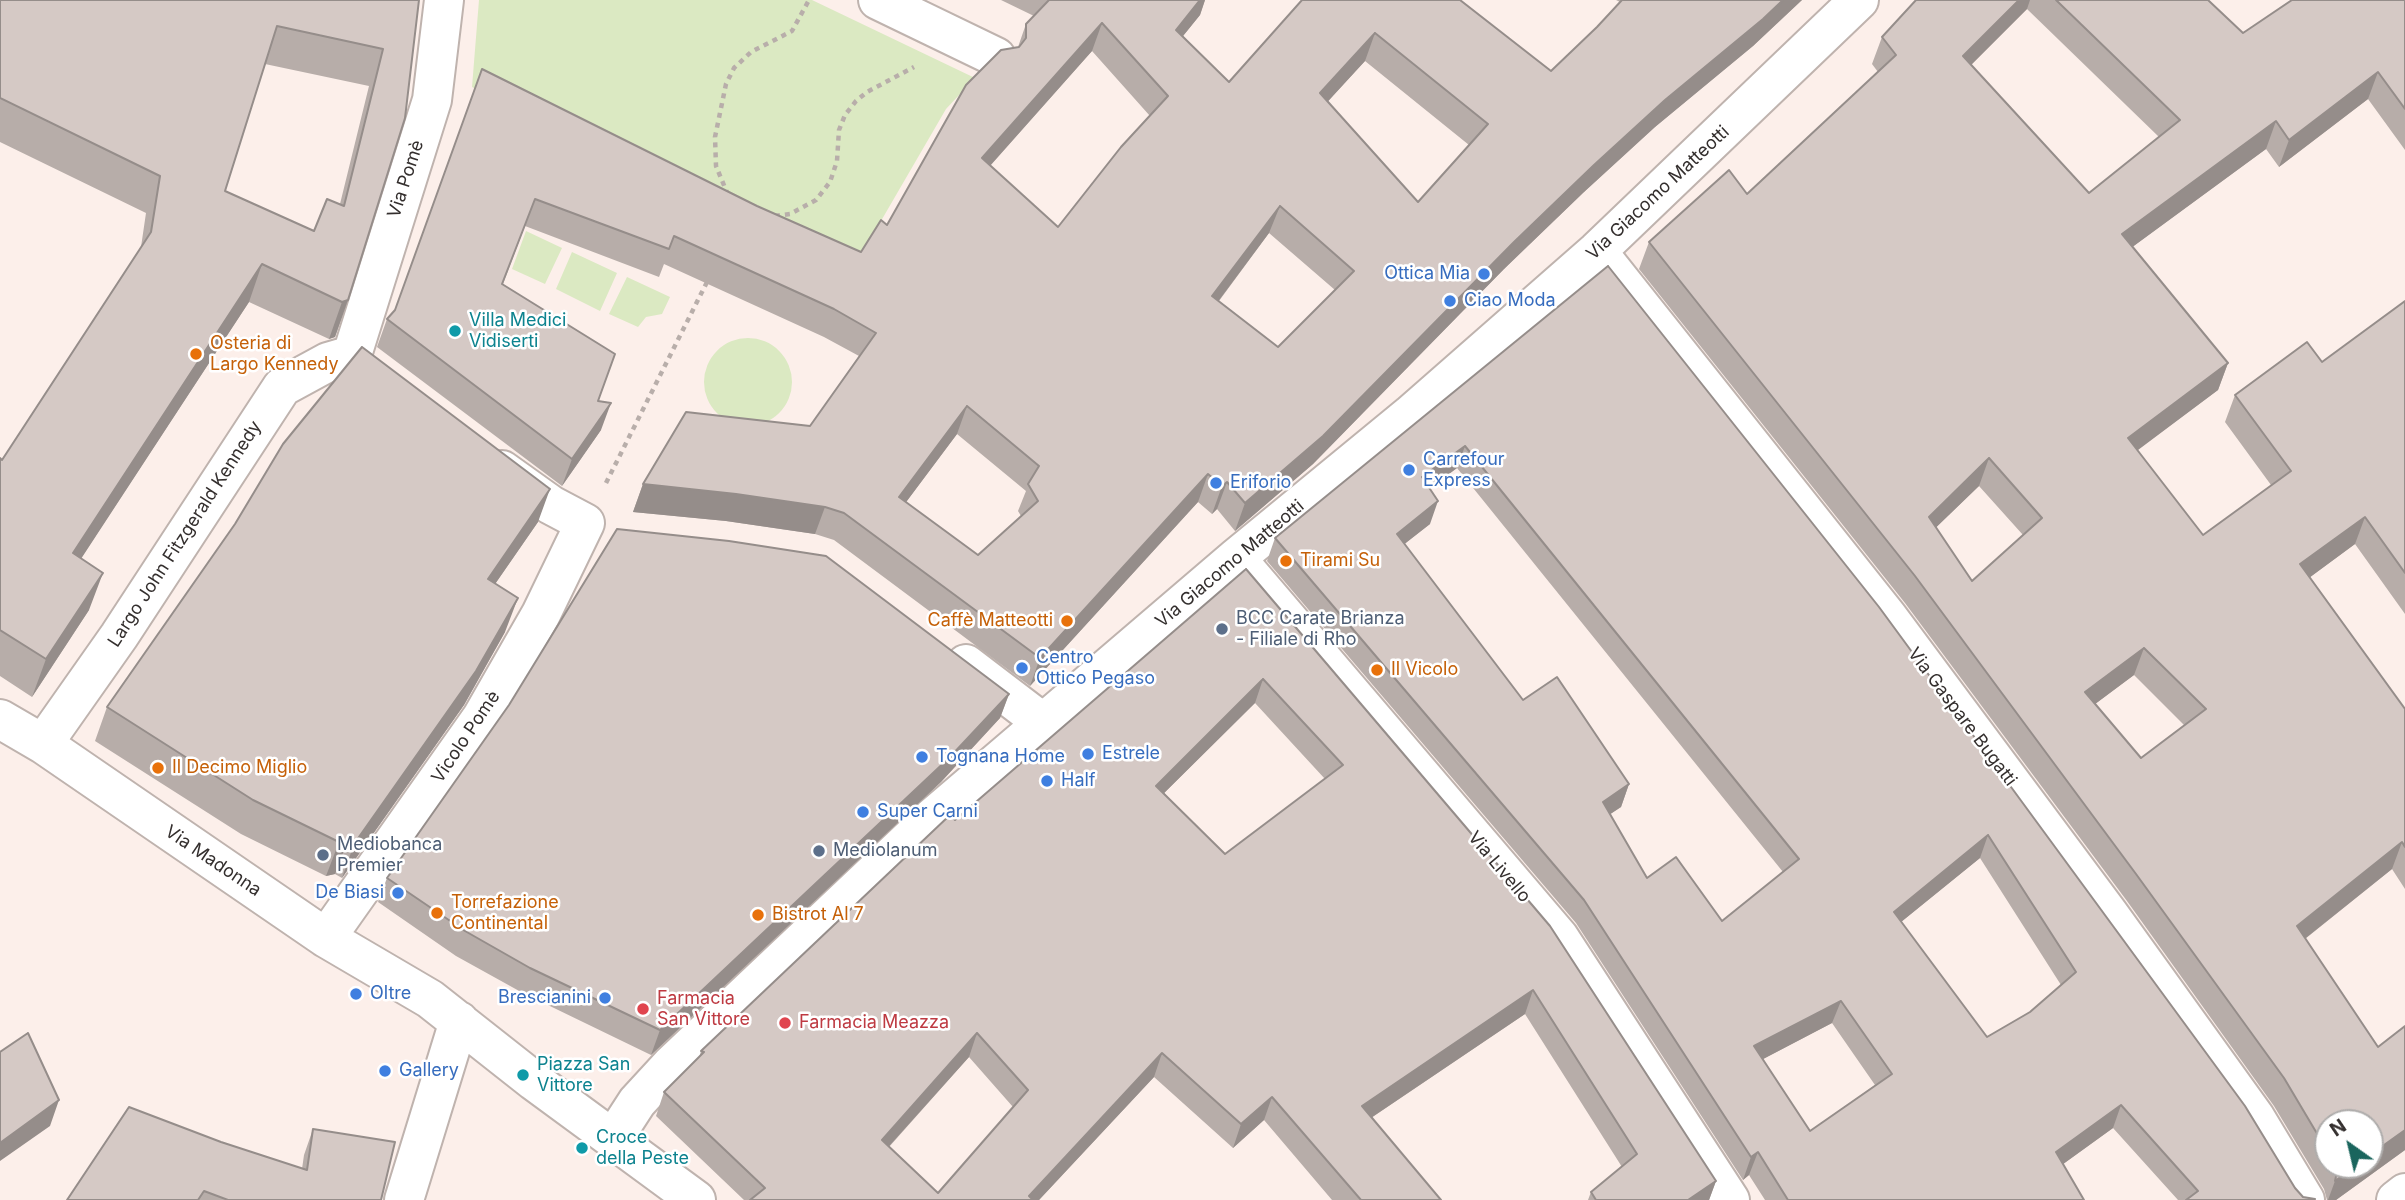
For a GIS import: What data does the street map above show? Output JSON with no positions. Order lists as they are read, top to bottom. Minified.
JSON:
{"streets":{"street":["Via Pomè","Via Giacomo Matteotti","Largo John Fitzgerald Kennedy","Via Gaspare Bugatti","Vicolo Pomè","Via Madonna","Via Livello"]},"crossings":[["Via Pomè","Largo John Fitzgerald Kennedy"],["Via Giacomo Matteotti","Via Gaspare Bugatti"],["Via Giacomo Matteotti","Via Livello"],["Largo John Fitzgerald Kennedy","Via Madonna"],["Vicolo Pomè","Via Madonna"]],"places":["Ottica Mia","Ciao Moda","Villa Medici Vidiserti","Osteria di Largo Kennedy","Carrefour Express","Eriforio","Tirami Su","Caffè Matteotti","BCC Carate Brianza - Filiale di Rho","Centro Ottico Pegaso","Il Vicolo","Estrele","Tognana Home","Il Decimo Miglio","Half","Super Carni","Mediolanum","Mediobanca Premier","De Biasi","Torrefazione Continental","Bistrot Al 7","Oltre","Brescianini","Farmacia San Vittore","Farmacia Meazza","Gallery","Piazza San Vittore","Croce della Peste"],"north":"top left"}
